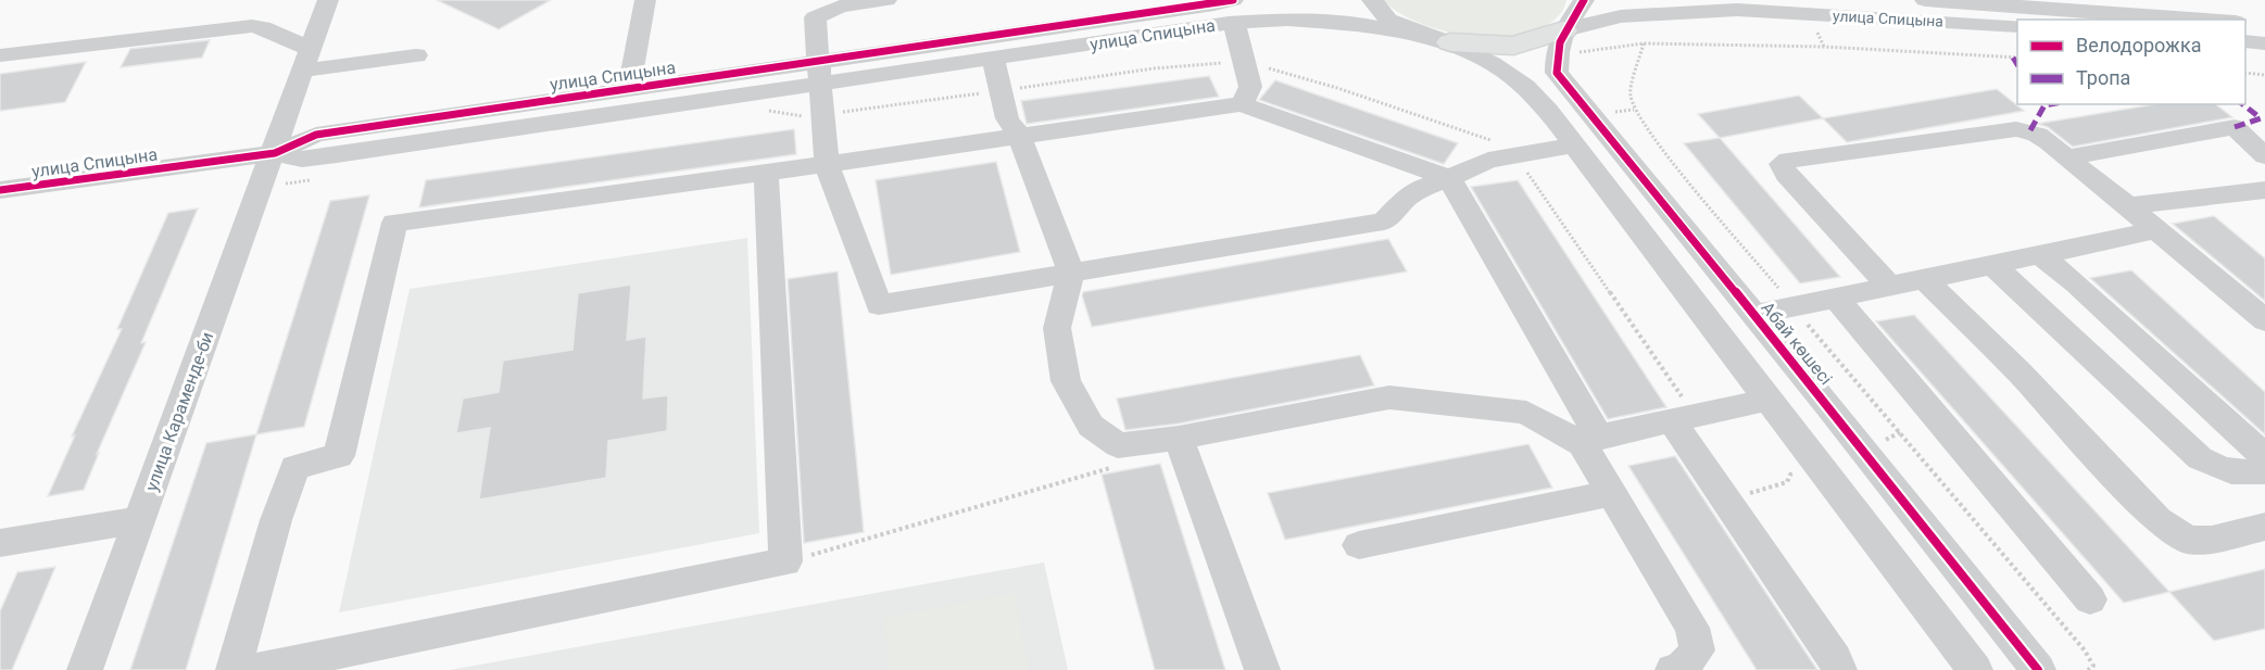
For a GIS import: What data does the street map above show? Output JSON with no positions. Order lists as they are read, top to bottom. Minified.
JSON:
{"streets":{"street":["улица Спицына","Абай көшесі","улица Караменде-би"]},"crossings":[["улица Спицына","Абай көшесі"],["улица Спицына","улица Караменде-би"]],"legend":["Велодорожка","Тропа"]}
